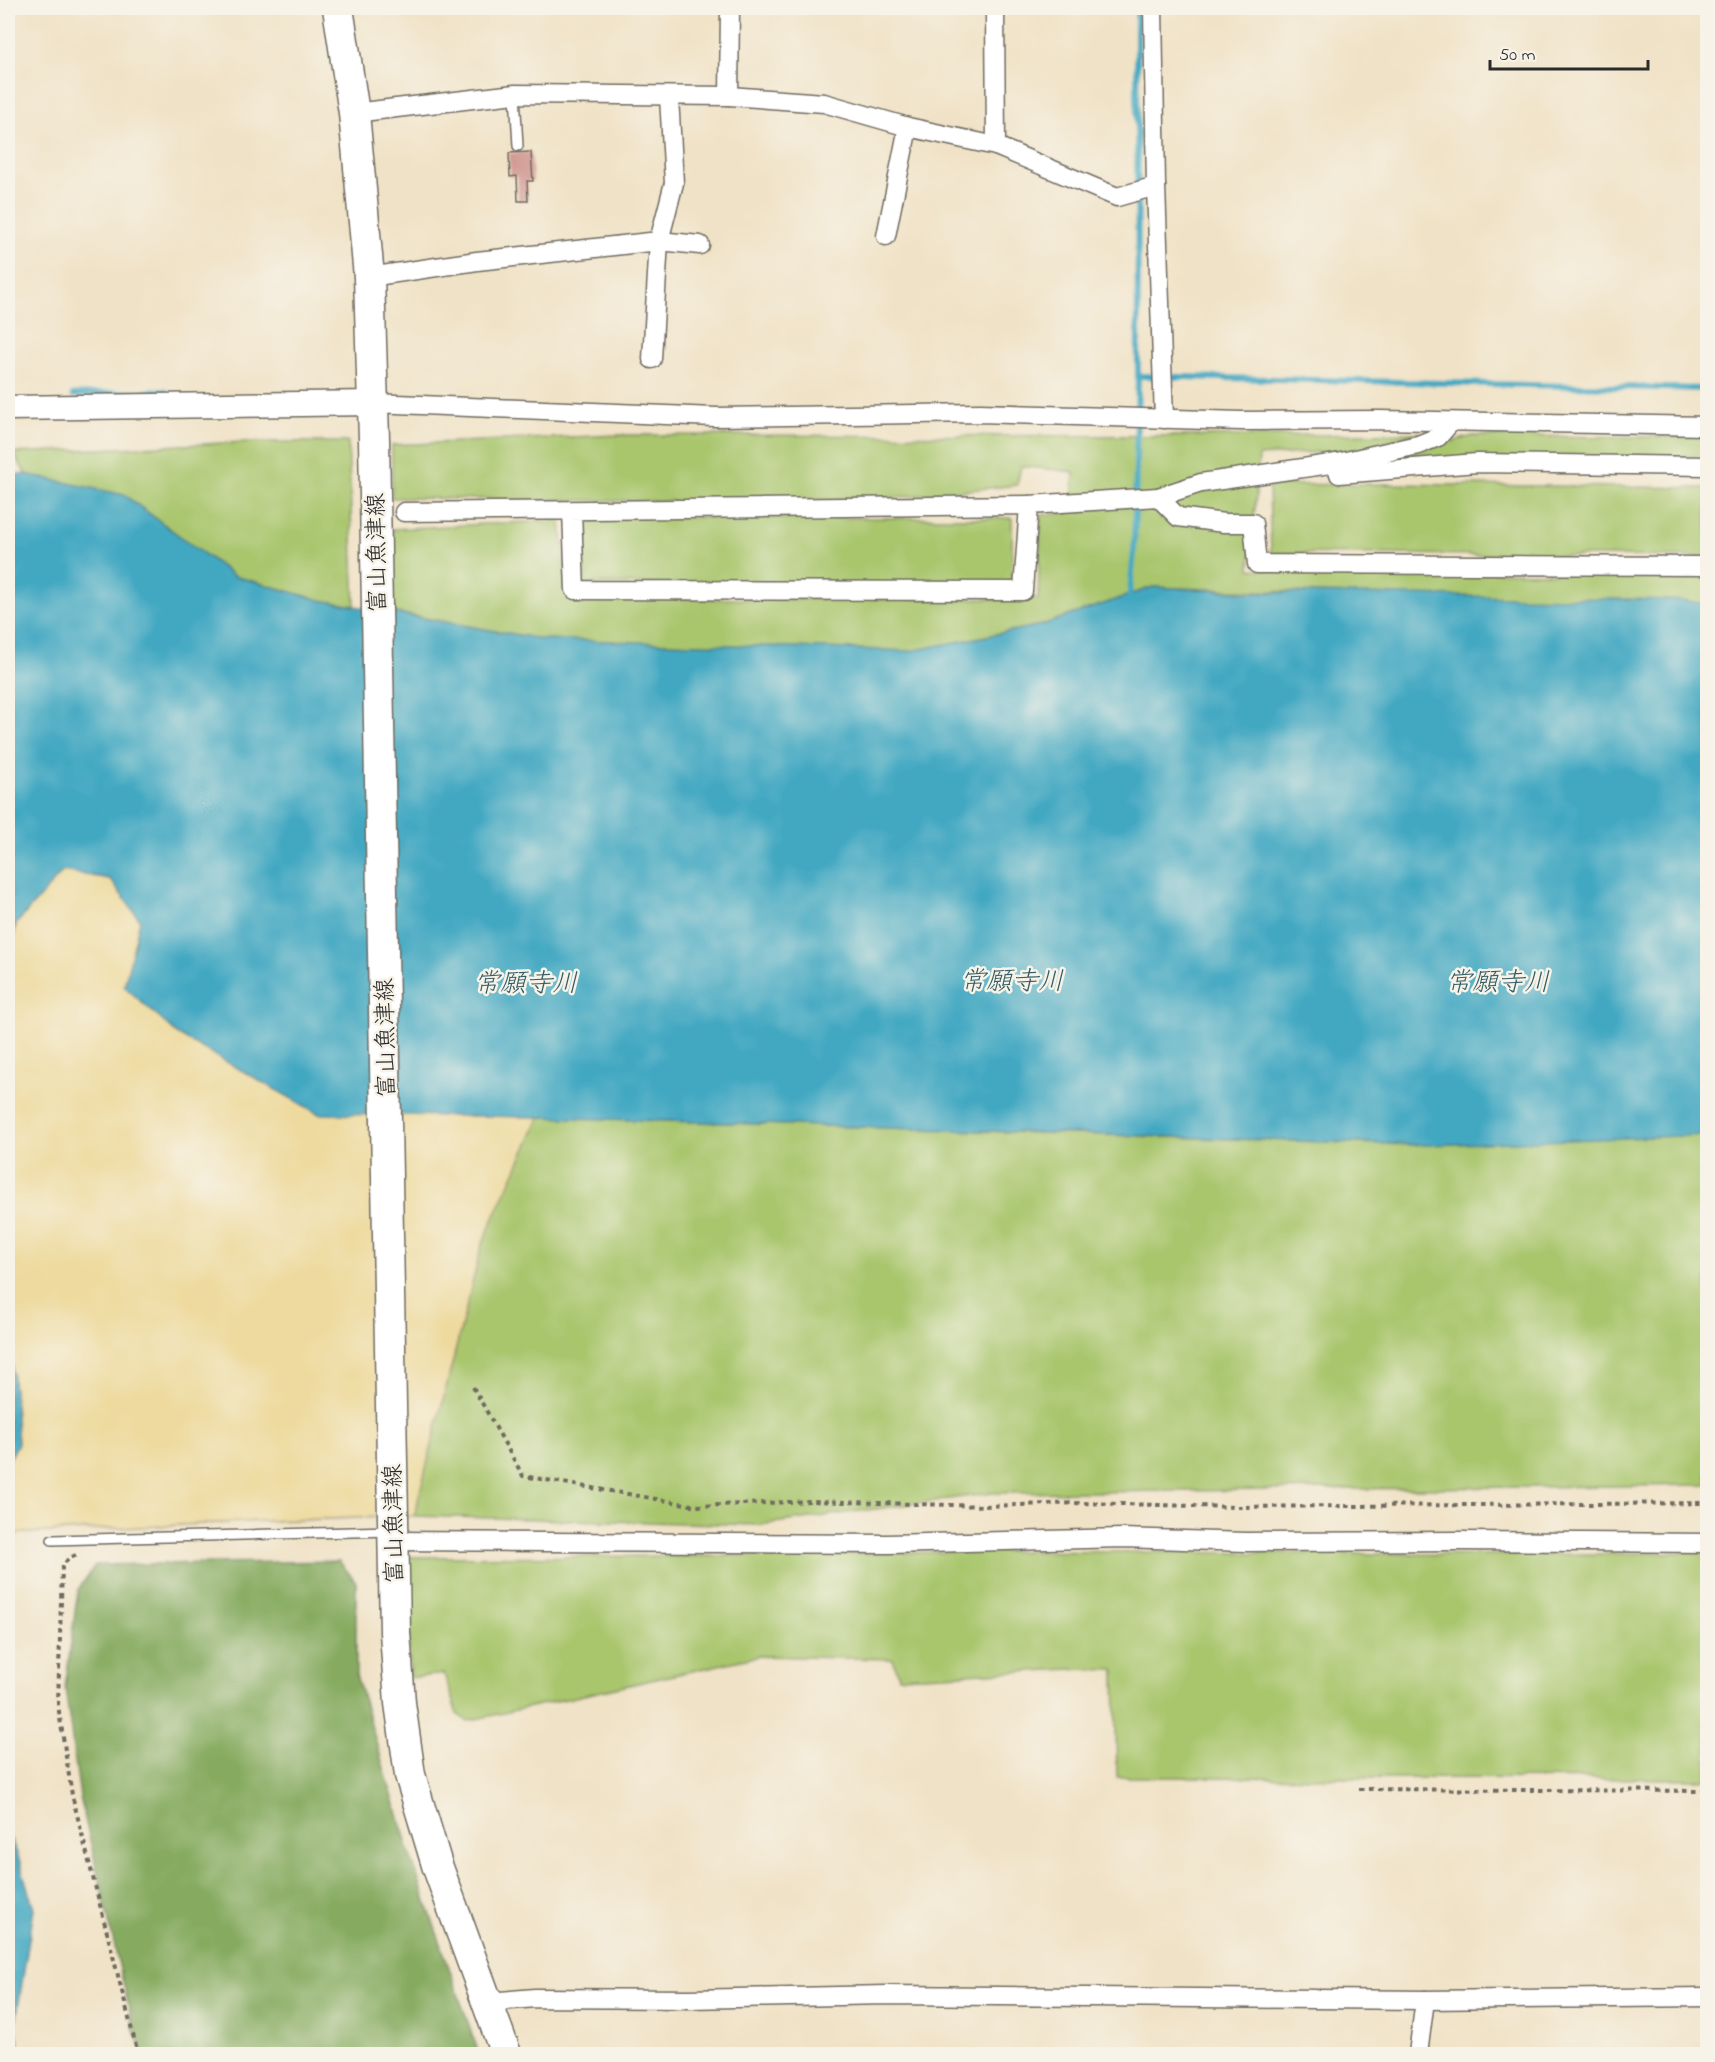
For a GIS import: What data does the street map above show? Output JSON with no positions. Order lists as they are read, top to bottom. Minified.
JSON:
{"streets":{"main road":["富山魚津線"]},"water":["常願寺川"],"scale_bar":"50 m"}
